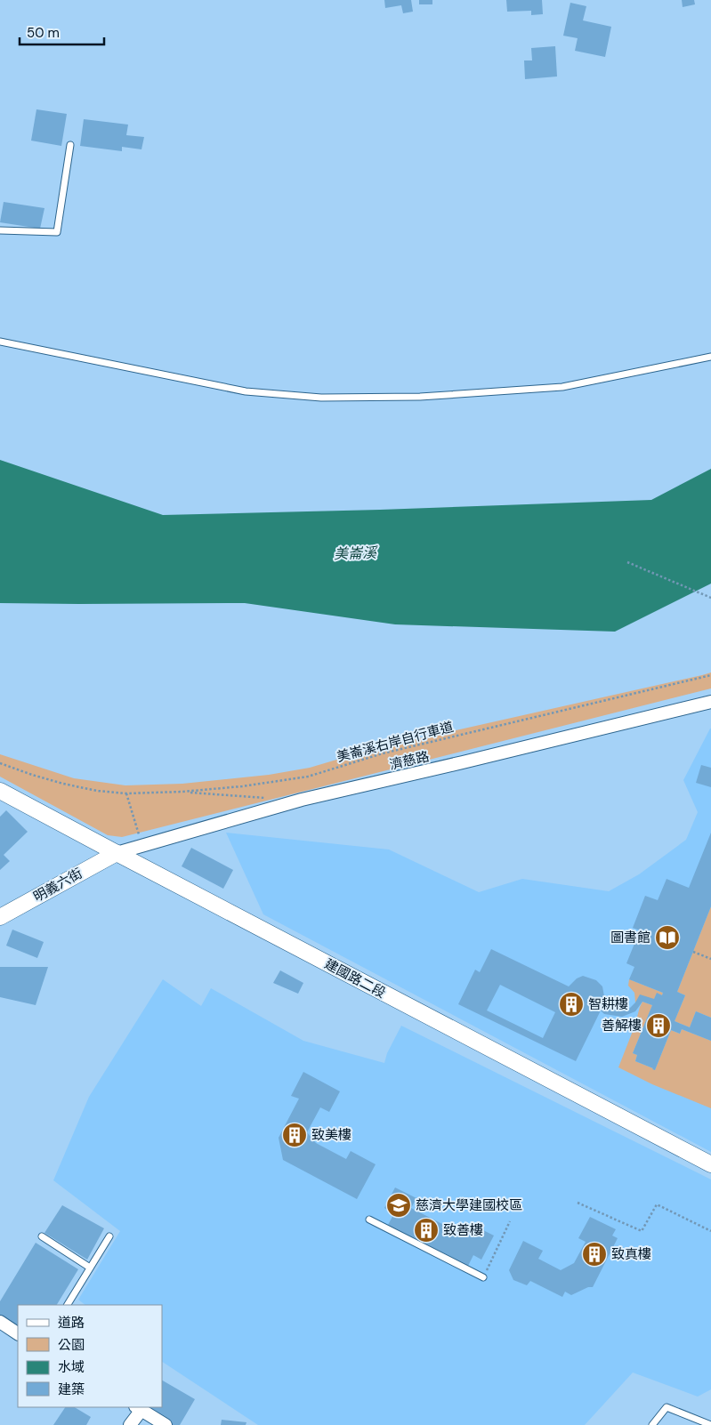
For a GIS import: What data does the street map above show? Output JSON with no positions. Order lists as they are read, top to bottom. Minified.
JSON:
{"streets":{"street":["濟慈路","明義六街","建國路二段"],"path":["美崙溪右岸自行車道"]},"crossings":[["濟慈路","明義六街"],["濟慈路","建國路二段"],["明義六街","建國路二段"]],"water":["美崙溪"],"places":{"library":["圖書館"],"building":["智耕樓","善解樓","致美樓","致善樓","致真樓"],"school or university":["慈濟大學建國校區"]},"legend":["道路","公園","水域","建築"],"scale_bar":"50 m"}
